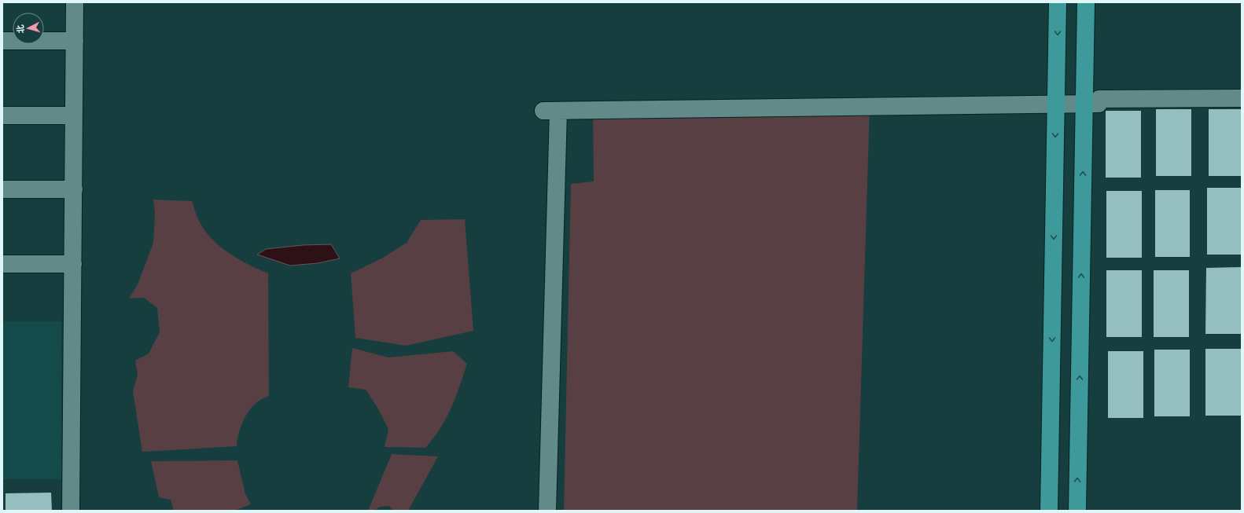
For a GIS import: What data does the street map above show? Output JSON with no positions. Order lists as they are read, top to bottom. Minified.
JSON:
{"north":"left"}
